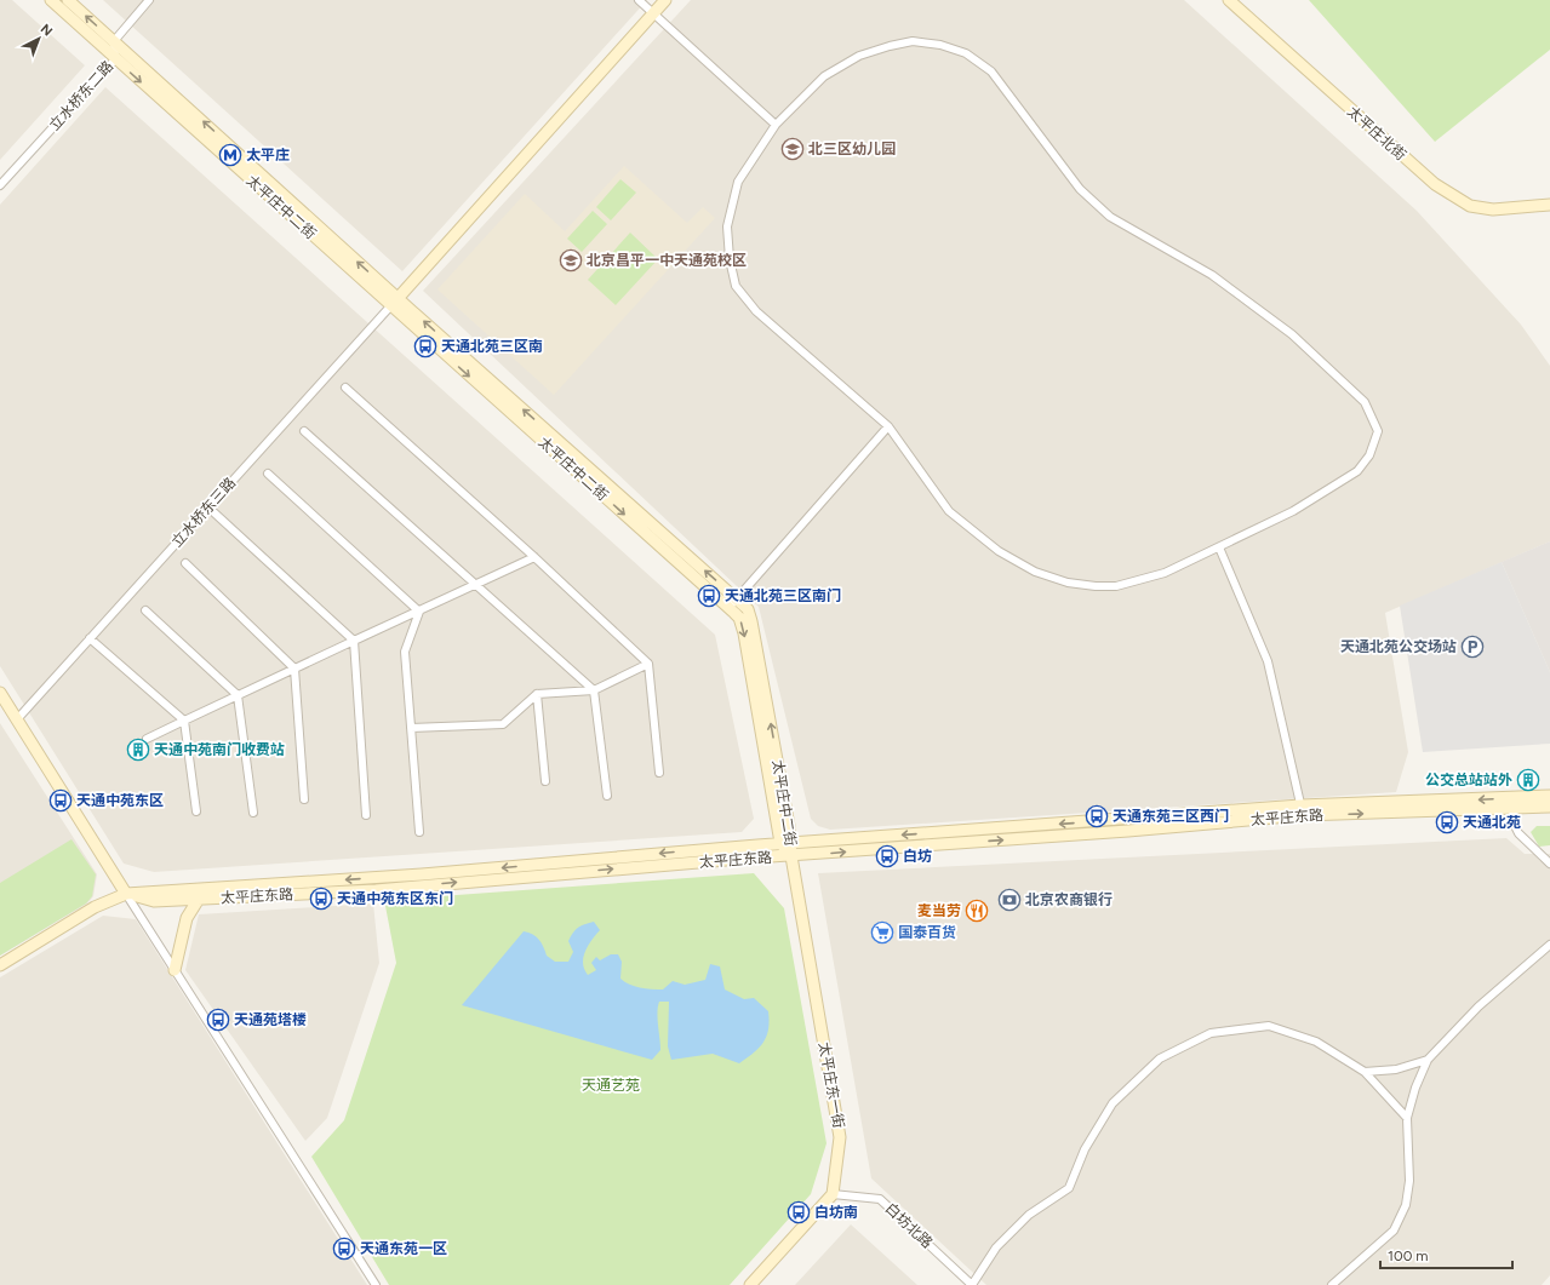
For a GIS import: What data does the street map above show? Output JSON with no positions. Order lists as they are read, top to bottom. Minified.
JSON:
{"streets":{"main road":["太平庄北街","太平庄中二街","太平庄东路","太平庄东一街"],"street":["立水桥东二路","立水桥东三路","白坊北路"]},"crossings":[["立水桥东二路","太平庄中二街"],["太平庄中二街","立水桥东三路"],["太平庄中二街","太平庄东路"],["太平庄中二街","太平庄东一街"],["太平庄东路","太平庄东一街"],["太平庄东一街","白坊北路"]],"parks":["天通艺苑"],"places":{"school or university":["北三区幼儿园","北京昌平一中天通苑校区"],"metro station":["太平庄"],"bus stop":["天通北苑三区南","天通北苑三区南门","天通中苑东区","天通东苑三区西门","天通北苑","白坊","天通中苑东区东门","天通苑塔楼","白坊南","天通东苑一区"],"parking":["天通北苑公交场站"],"building":["天通中苑南门收费站","公交总站站外"],"bank":["北京农商银行"],"restaurant":["麦当劳"],"supermarket":["国泰百货"]},"scale_bar":"100 m","north":"top right"}
